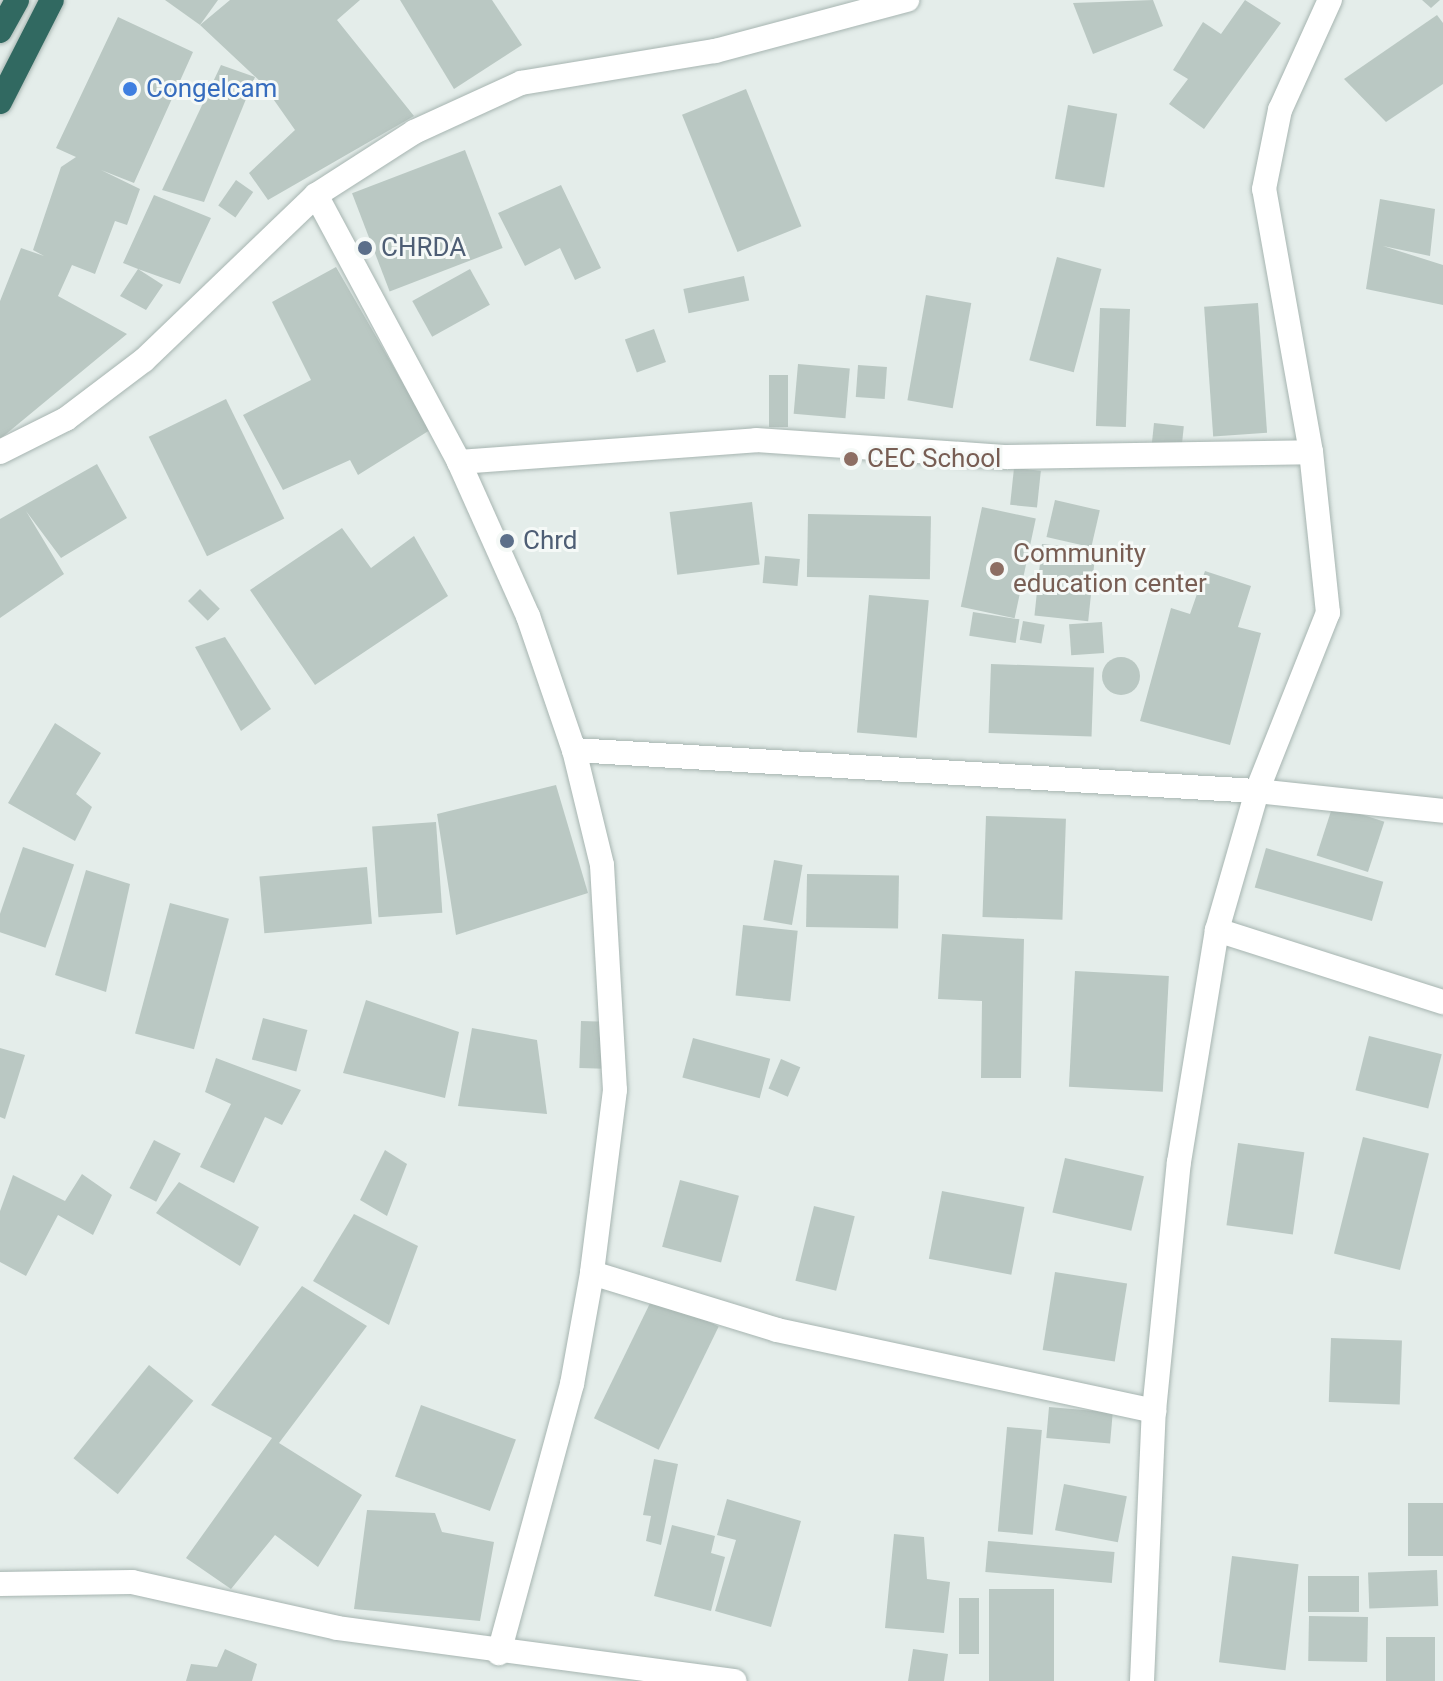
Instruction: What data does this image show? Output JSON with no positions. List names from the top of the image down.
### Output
{
  "places": [
    "Congelcam",
    "CHRDA",
    "CEC School",
    "Chrd",
    "Community education center"
  ]
}
